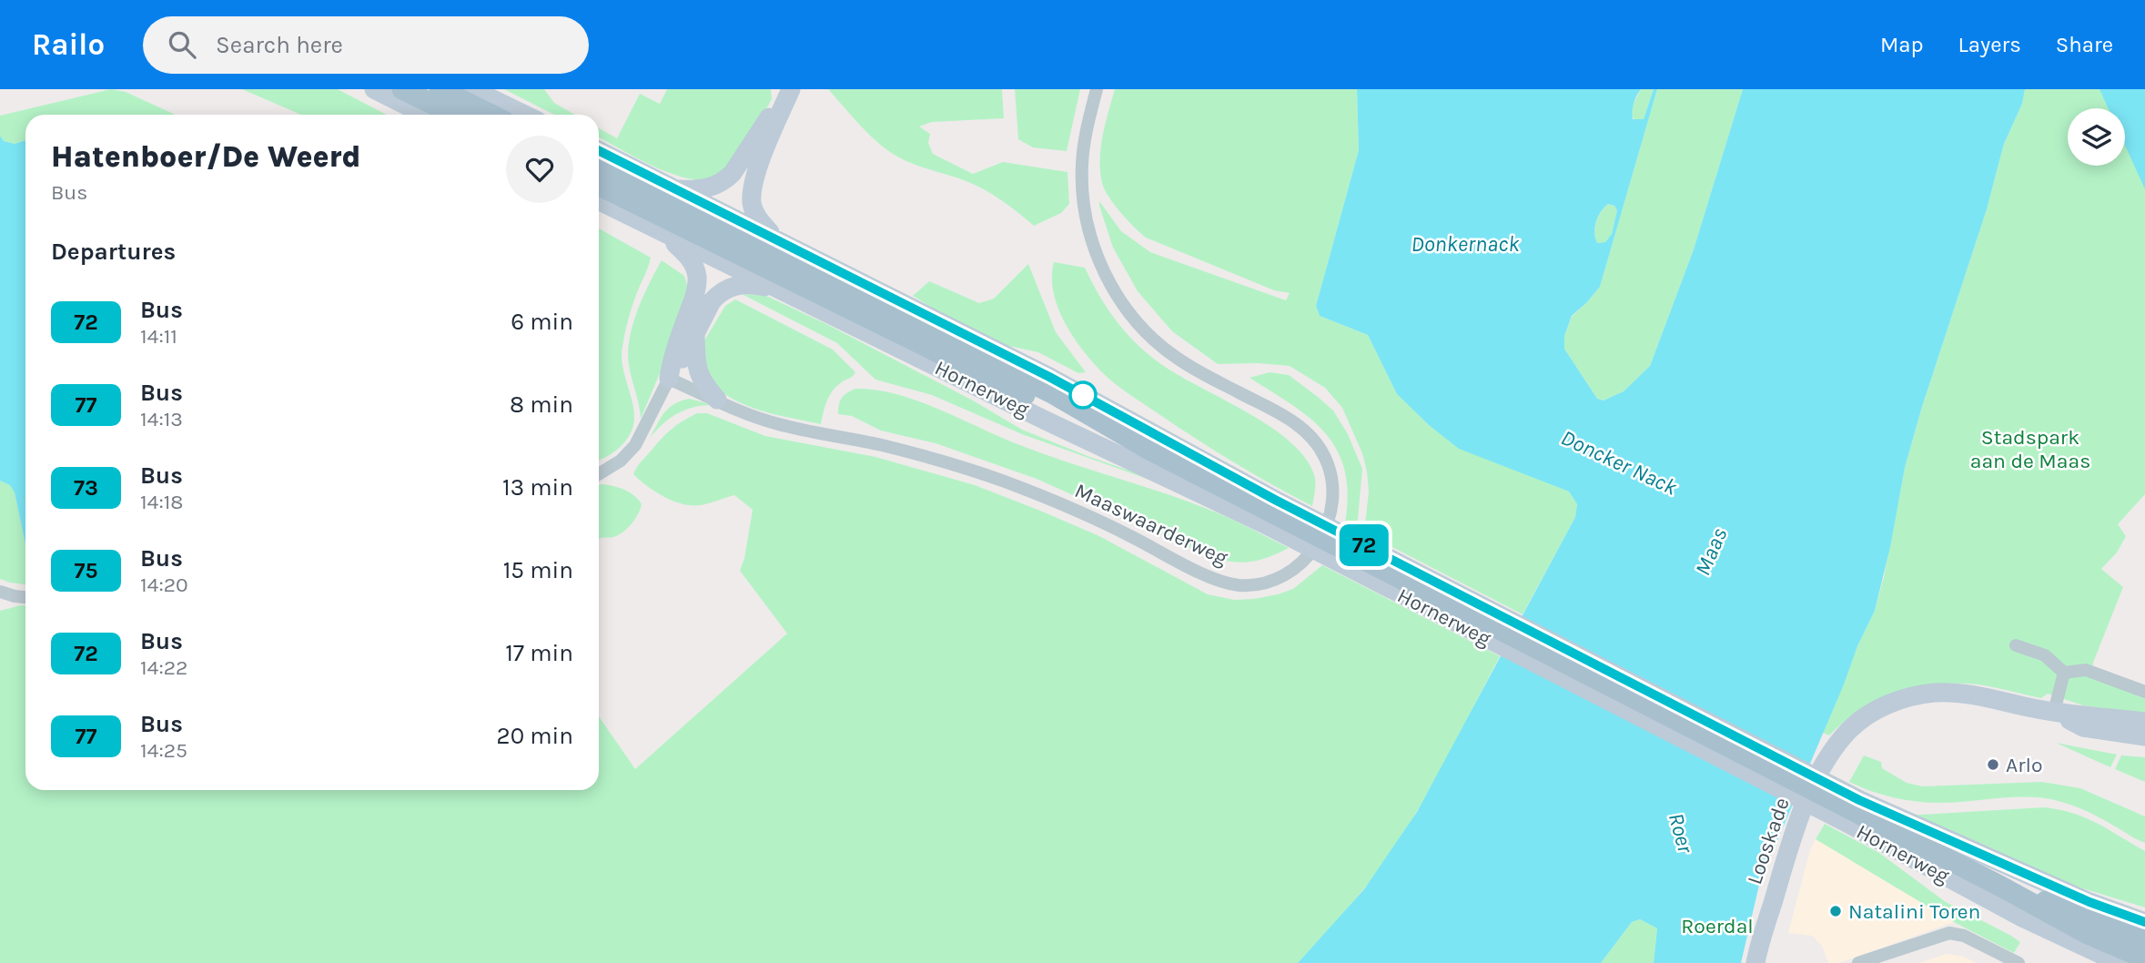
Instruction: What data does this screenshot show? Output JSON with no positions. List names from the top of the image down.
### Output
{
  "streets": {
    "main road": ["Hornerweg", "Looskade"],
    "street": ["Maaswaarderweg"]
  },
  "water": [
    "Donkernack",
    "Doncker Nack",
    "Maas",
    "Roer"
  ],
  "parks": ["Stadspark aan de Maas", "Roerdal"],
  "places": ["Arlo", "Natalini Toren"],
  "lines": ["bus line 72"],
  "page": {
    "header": "Railo",
    "search": "Search here",
    "nav": ["Map", "Layers", "Share"],
    "on_map": "72",
    "heading": [
      ["Hatenboer/De Weerd", "Bus"],
      "Departures"
    ],
    "list": [
      {
        "mark": "72",
        "name": "Bus",
        "note": "14:11",
        "value": "6 min"
      },
      {
        "mark": "77",
        "name": "Bus",
        "note": "14:13",
        "value": "8 min"
      },
      {
        "mark": "73",
        "name": "Bus",
        "note": "14:18",
        "value": "13 min"
      },
      {
        "mark": "75",
        "name": "Bus",
        "note": "14:20",
        "value": "15 min"
      },
      {
        "mark": "72",
        "name": "Bus",
        "note": "14:22",
        "value": "17 min"
      },
      {
        "mark": "77",
        "name": "Bus",
        "note": "14:25",
        "value": "20 min"
      }
    ]
  }
}
